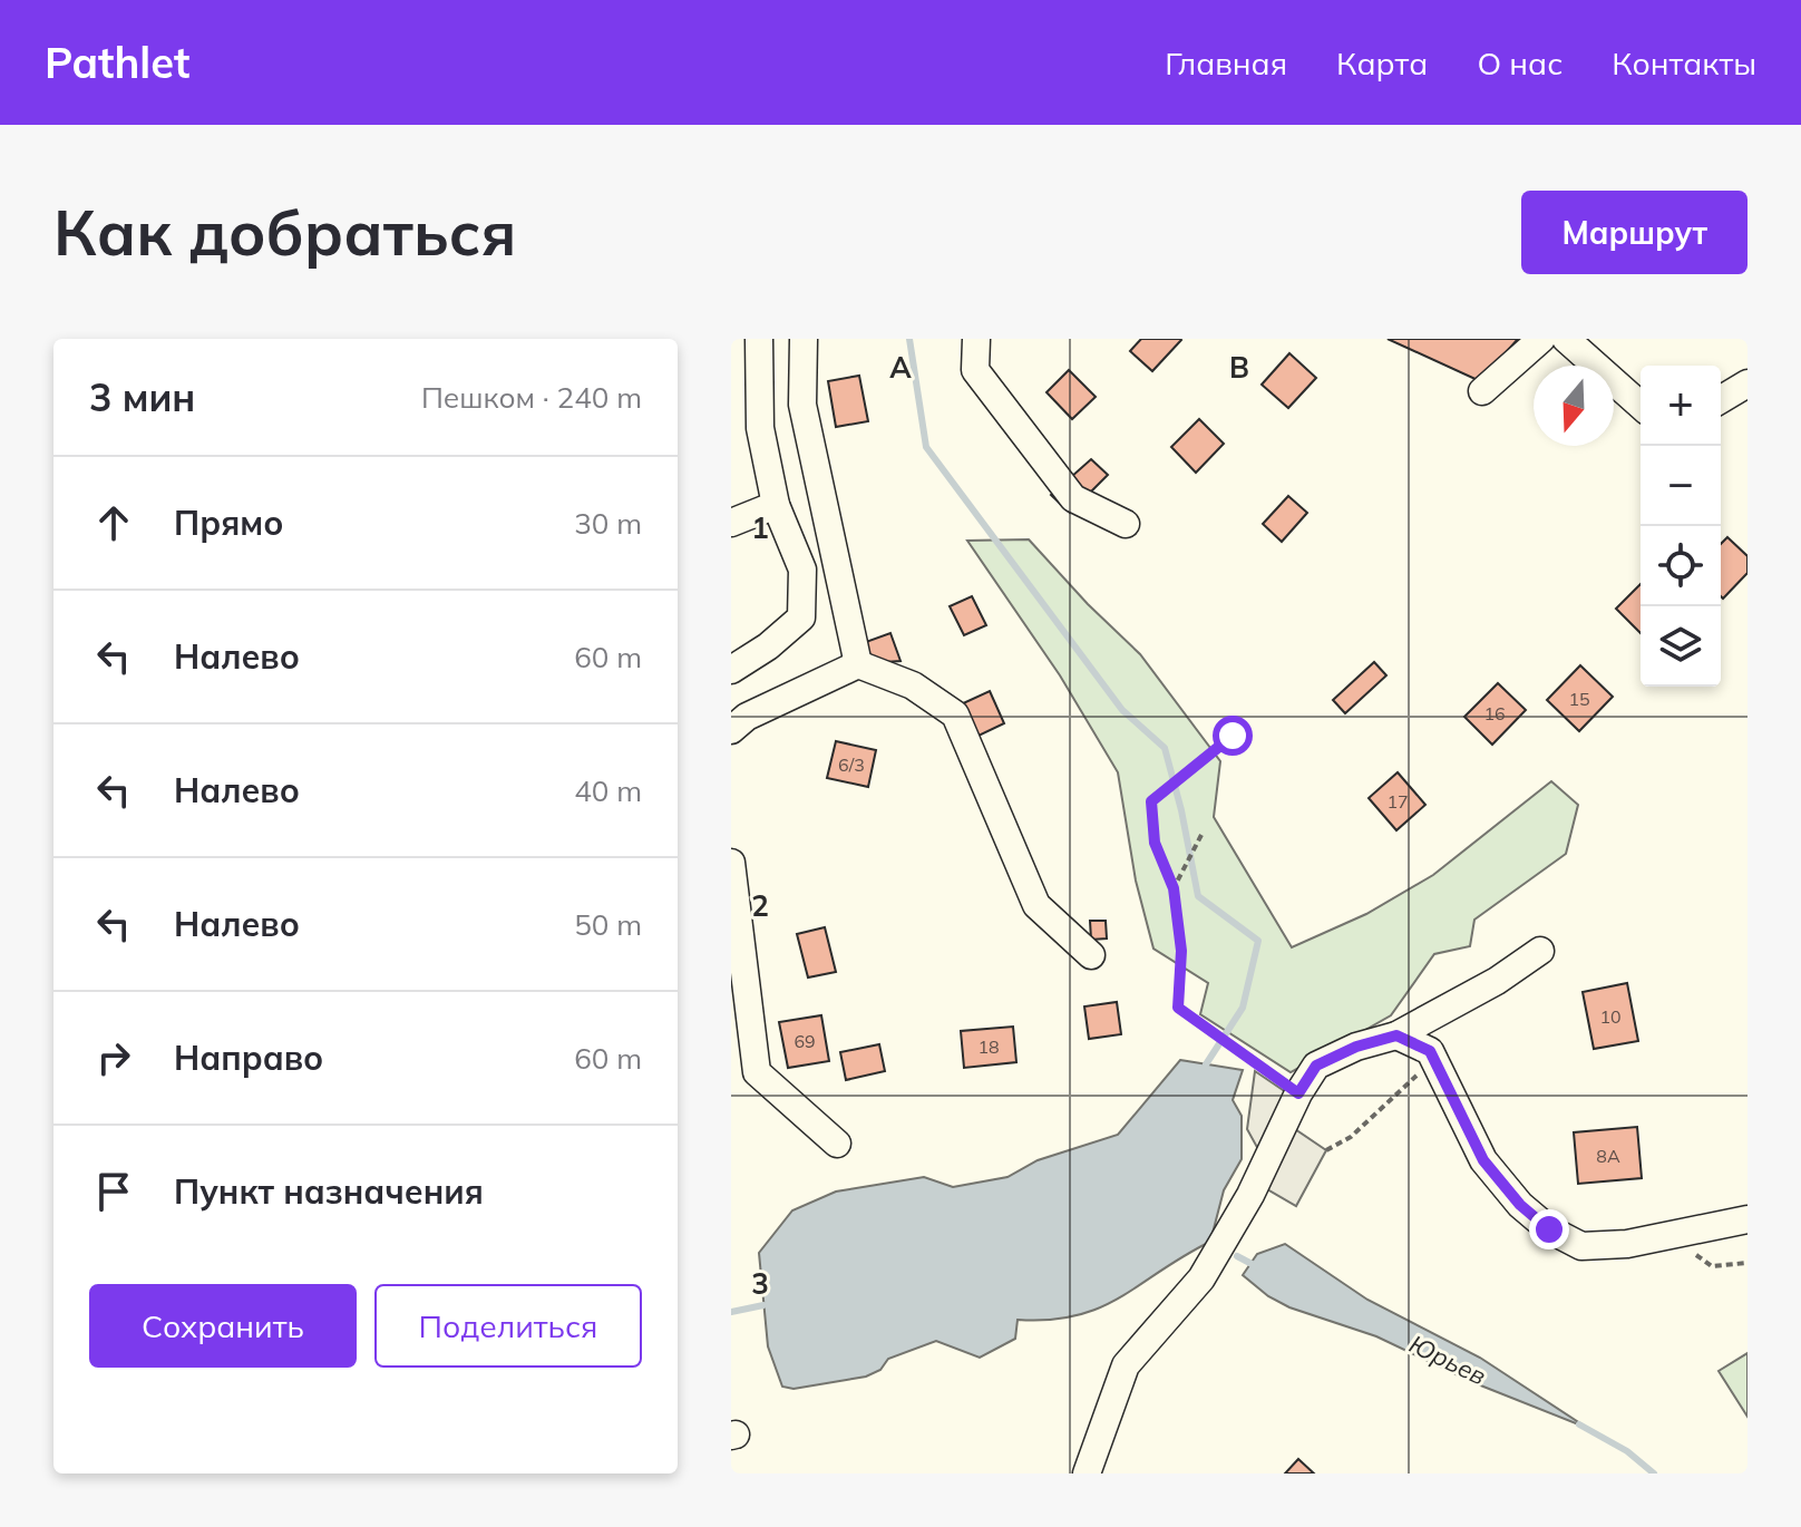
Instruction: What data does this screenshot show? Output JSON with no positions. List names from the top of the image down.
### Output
{
  "water": ["Юрьев"],
  "house_numbers": [
    "15",
    "16",
    "6/3",
    "17",
    "10",
    "69",
    "18",
    "8А"
  ],
  "north": "bottom",
  "page": {
    "header": "Pathlet",
    "nav": [
      "Главная",
      "Карта",
      "О нас",
      "Контакты"
    ],
    "buttons": [
      "Маршрут",
      ["Сохранить", "Поделиться"]
    ],
    "title": "Как добраться",
    "heading": ["3 мин", "Пешком · 240 m"],
    "map_buttons": ["+", "−"],
    "list": [
      ["Прямо", "30 m"],
      ["Налево", "60 m"],
      ["Налево", "40 m"],
      ["Налево", "50 m"],
      ["Направо", "60 m"],
      "Пункт назначения"
    ]
  },
  "grid": {
    "columns": ["A", "B"],
    "rows": ["1", "2", "3"]
  }
}
